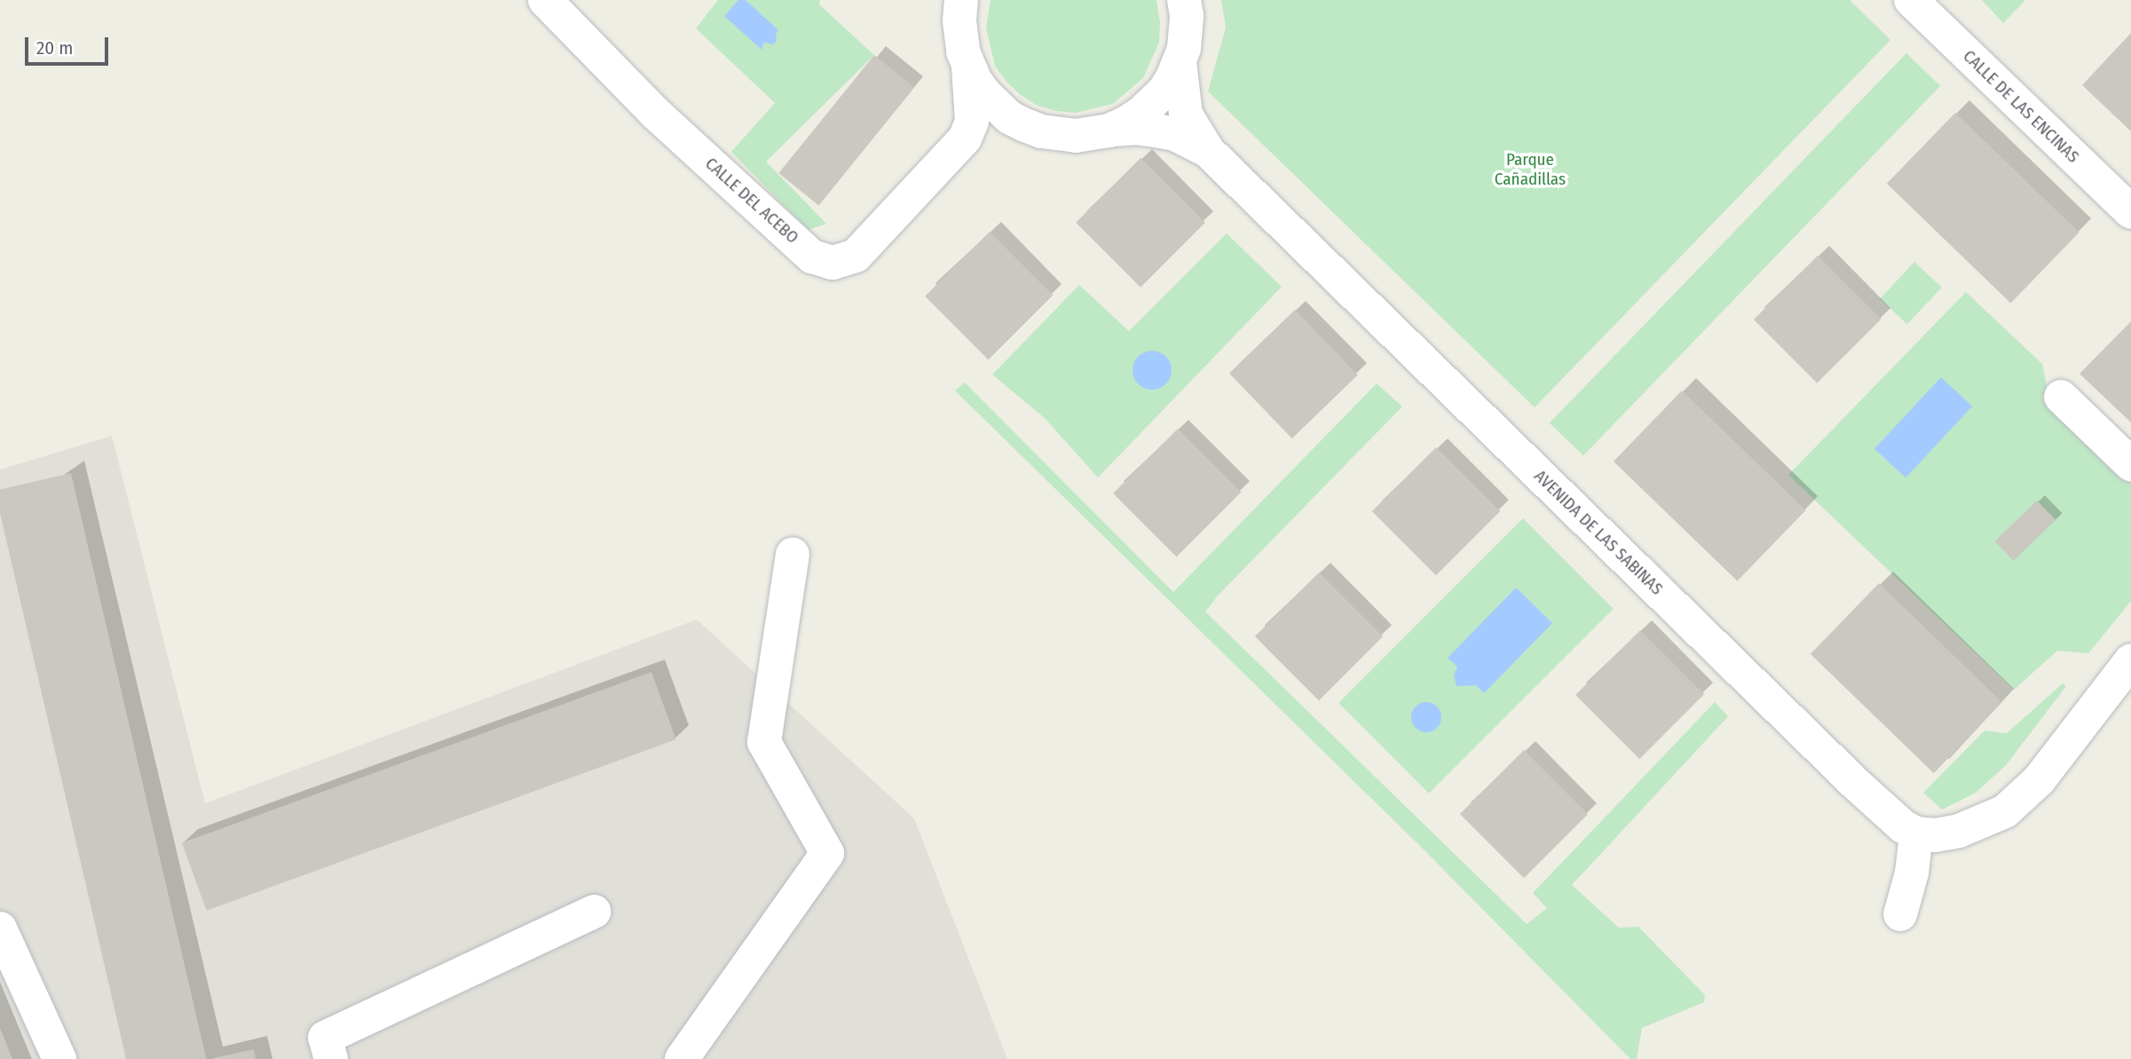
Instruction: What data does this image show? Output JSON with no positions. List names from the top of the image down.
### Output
{
  "streets": {
    "street": ["CALLE DE LAS ENCINAS", "CALLE DEL ACEBO", "AVENIDA DE LAS SABINAS"]
  },
  "crossings": [
    ["CALLE DEL ACEBO", "AVENIDA DE LAS SABINAS"]
  ],
  "parks": ["Parque Cañadillas"],
  "scale_bar": "20 m"
}
